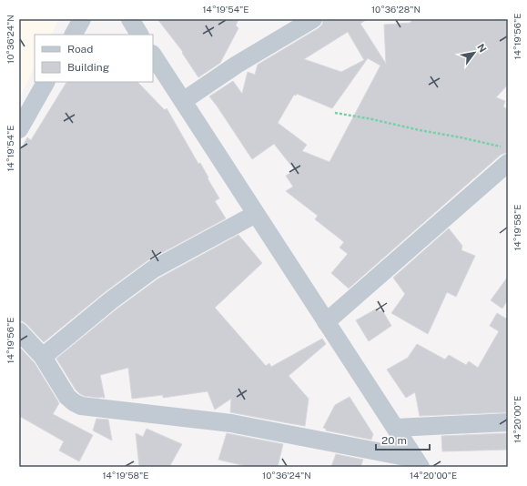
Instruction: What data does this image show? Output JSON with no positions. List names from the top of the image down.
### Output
{
  "legend": ["Road", "Building"],
  "scale_bar": "20 m",
  "north": "top right",
  "coordinates": [
    "14°19'54\"E",
    "10°36'28\"N",
    "14°19'56\"E",
    "10°36'24\"N",
    "14°19'58\"E",
    "14°20'00\"E"
  ]
}
